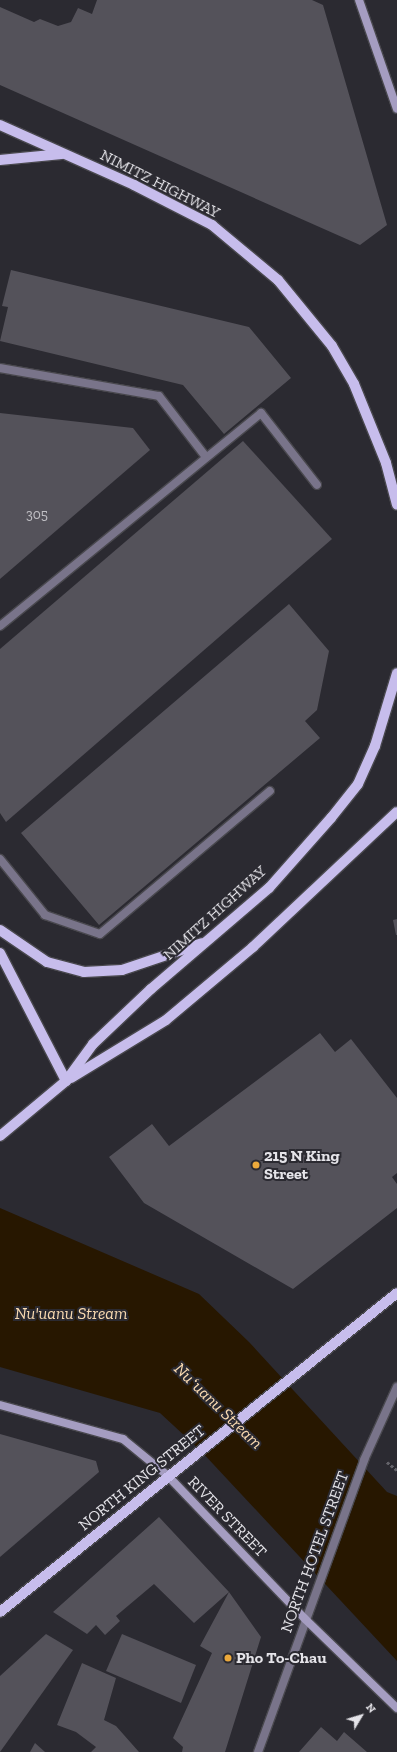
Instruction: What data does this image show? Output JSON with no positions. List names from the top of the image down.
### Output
{
  "streets": {
    "main road": ["NIMITZ HIGHWAY", "NORTH KING STREET"],
    "street": ["RIVER STREET", "NORTH HOTEL STREET"]
  },
  "crossings": [
    ["NORTH KING STREET", "RIVER STREET"],
    ["RIVER STREET", "NORTH HOTEL STREET"]
  ],
  "water": ["Nu'uanu Stream", "Nuʻuanu Stream"],
  "places": ["215 N King Street", "Pho To-Chau"],
  "house_numbers": ["305"],
  "north": "top right"
}
